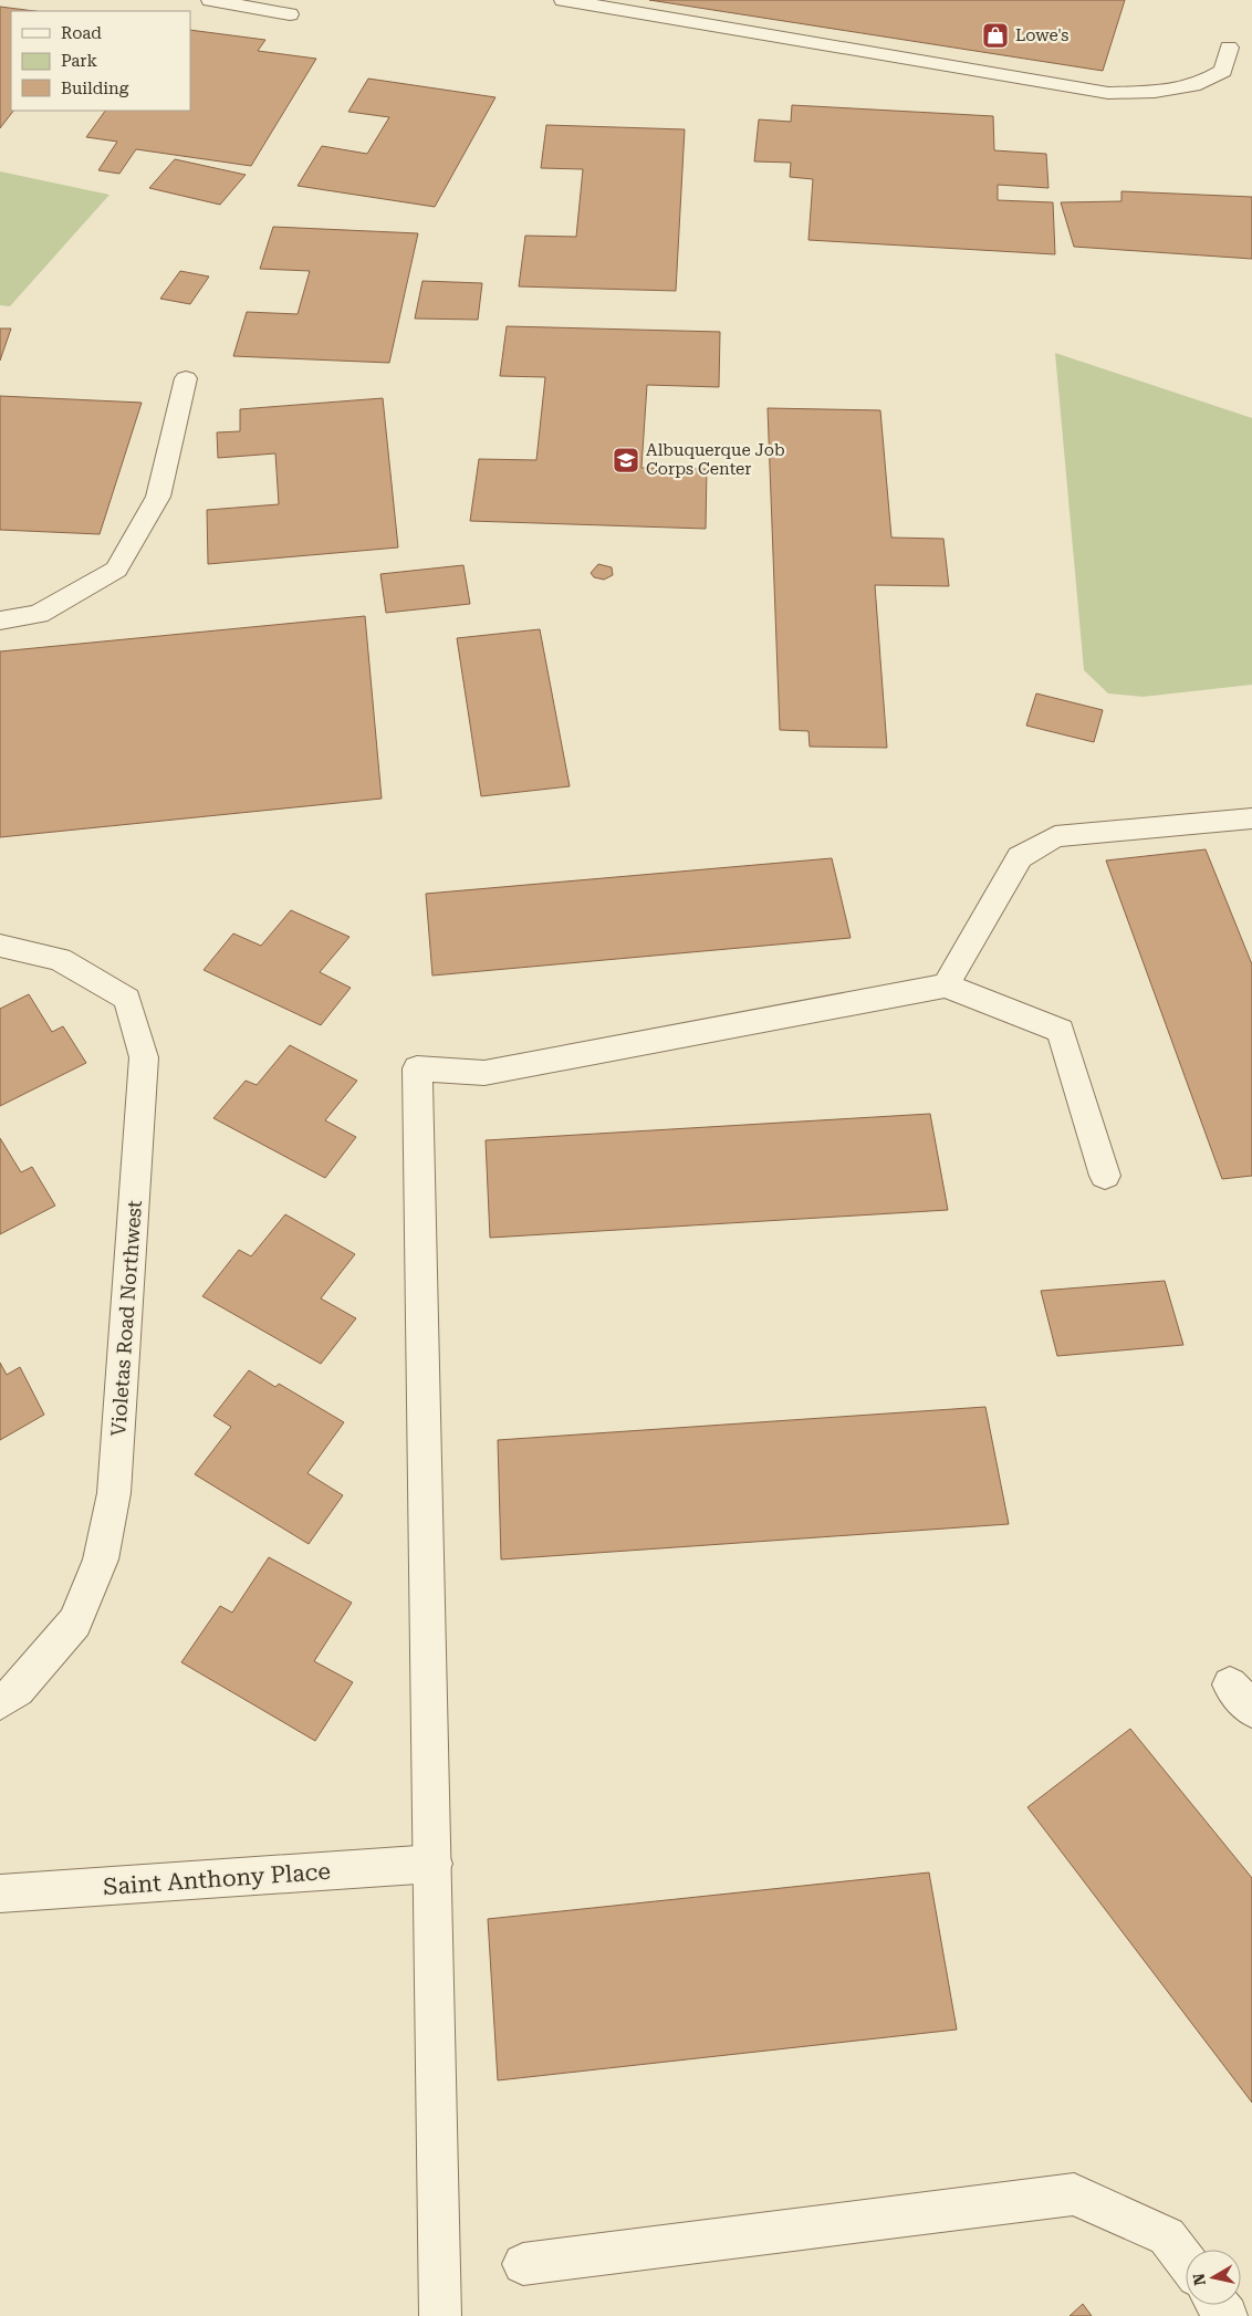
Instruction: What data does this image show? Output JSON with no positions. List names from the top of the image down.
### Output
{
  "streets": {
    "street": ["Violetas Road Northwest", "Saint Anthony Place"]
  },
  "places": {
    "shop": ["Lowe's"],
    "school or university": ["Albuquerque Job Corps Center"]
  },
  "legend": ["Road", "Park", "Building"],
  "north": "left"
}
